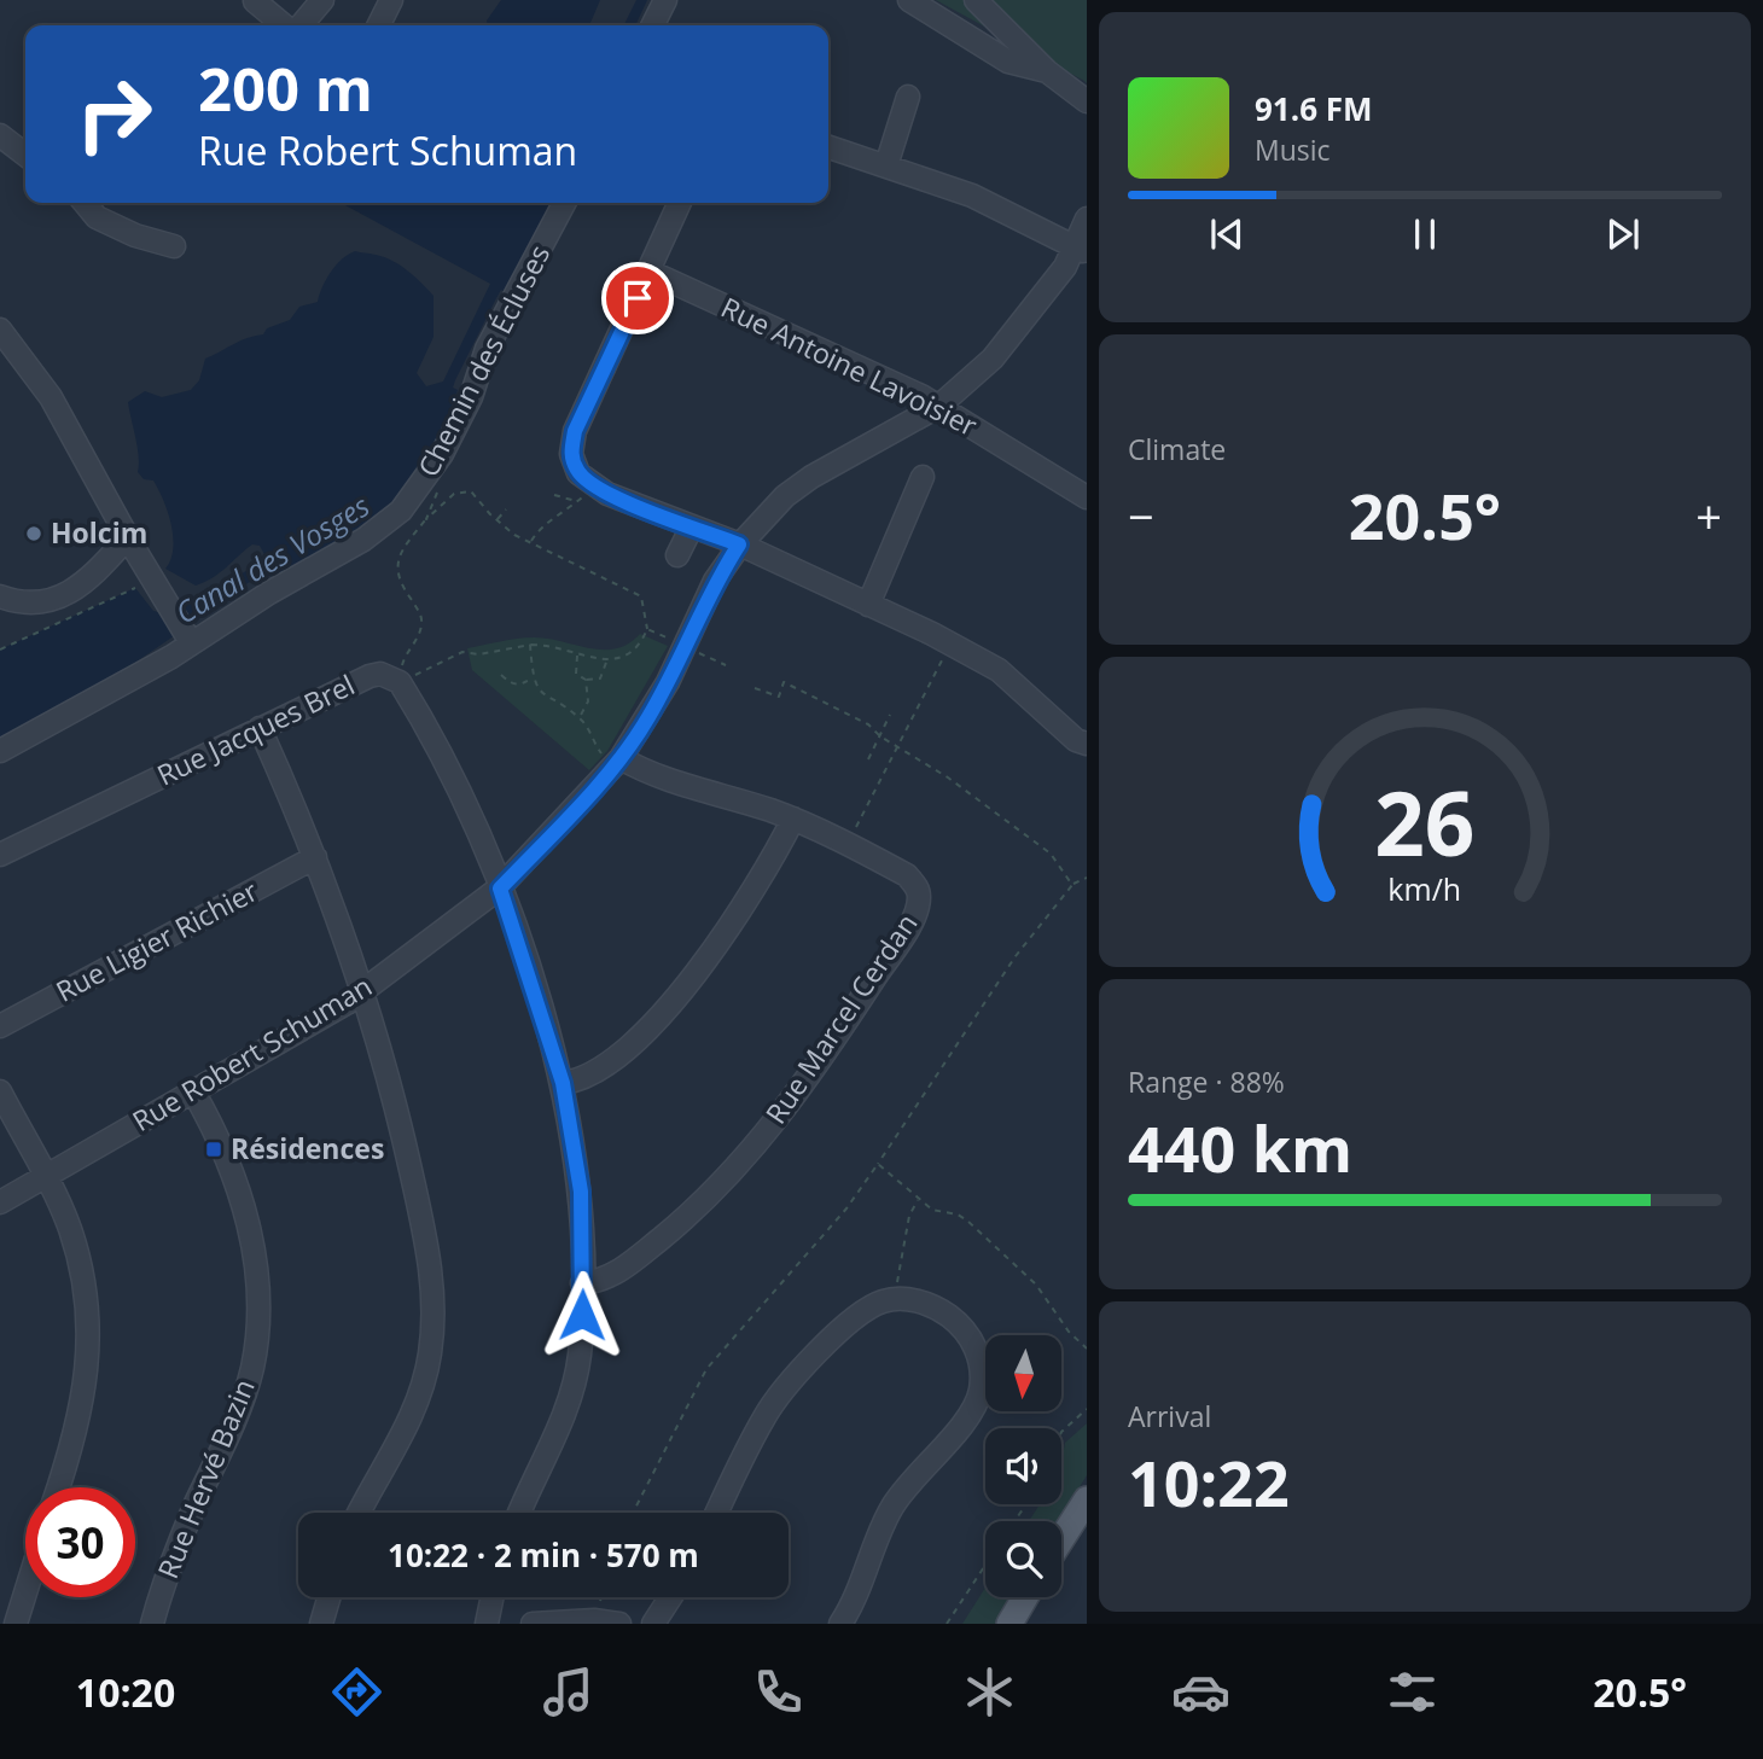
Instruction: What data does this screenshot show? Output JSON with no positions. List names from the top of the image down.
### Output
{
  "streets": {
    "street": [
      "Chemin des Écluses",
      "Rue Antoine Lavoisier",
      "Rue Jacques Brel",
      "Rue Ligier Richier",
      "Rue Marcel Cerdan",
      "Rue Robert Schuman",
      "Rue Hervé Bazin"
    ]
  },
  "crossings": [
    ["Rue Antoine Lavoisier", "Rue Robert Schuman"],
    ["Rue Marcel Cerdan", "Rue Robert Schuman"],
    ["Rue Robert Schuman", "Rue Hervé Bazin"]
  ],
  "water": ["Canal des Vosges"],
  "places": {
    "other": ["Holcim"],
    "transit": ["Résidences"]
  },
  "north": "bottom",
  "page": {
    "turn": ["200 m", "Rue Robert Schuman"],
    "song": ["91.6 FM", "Music"],
    "tile": [
      "Climate",
      ["Range · 88%", "440 km"],
      ["Arrival", "10:22"]
    ],
    "heat": ["−", "20.5°", "+"],
    "limit": "30",
    "trip": "10:22 · 2 min · 570 m",
    "tabs": ["10:20", "20.5°"],
    "gauge": ["26", "km/h"]
  }
}
